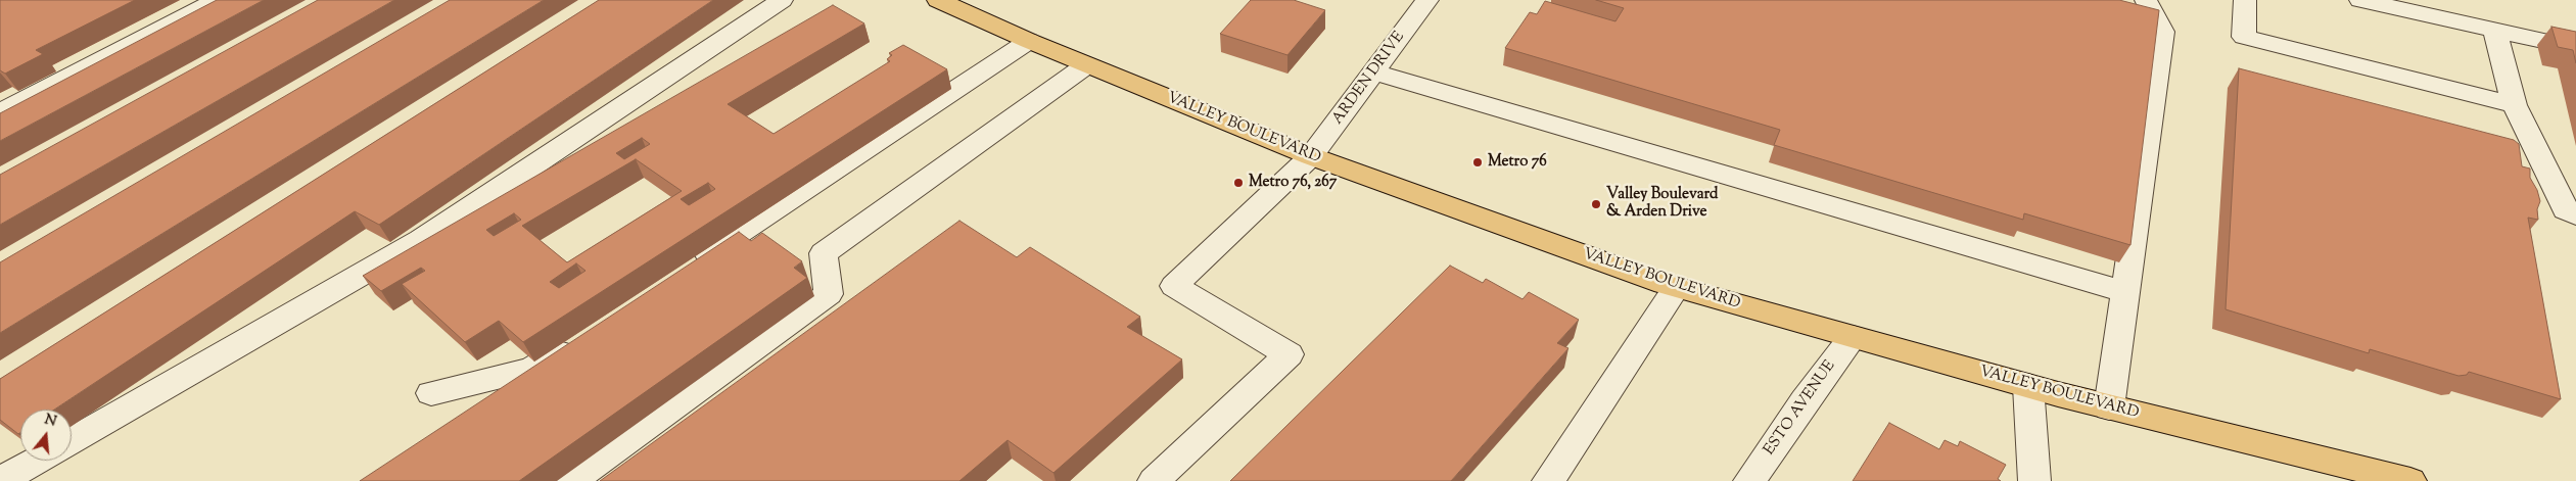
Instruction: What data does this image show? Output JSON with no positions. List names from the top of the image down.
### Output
{
  "streets": {
    "main road": ["VALLEY BOULEVARD"],
    "street": ["ARDEN DRIVE", "ESTO AVENUE"]
  },
  "crossings": [
    ["ARDEN DRIVE", "VALLEY BOULEVARD"],
    ["VALLEY BOULEVARD", "ESTO AVENUE"]
  ],
  "places": ["Metro 76", "Metro 76, 267", "Valley Boulevard & Arden Drive"],
  "north": "top"
}
